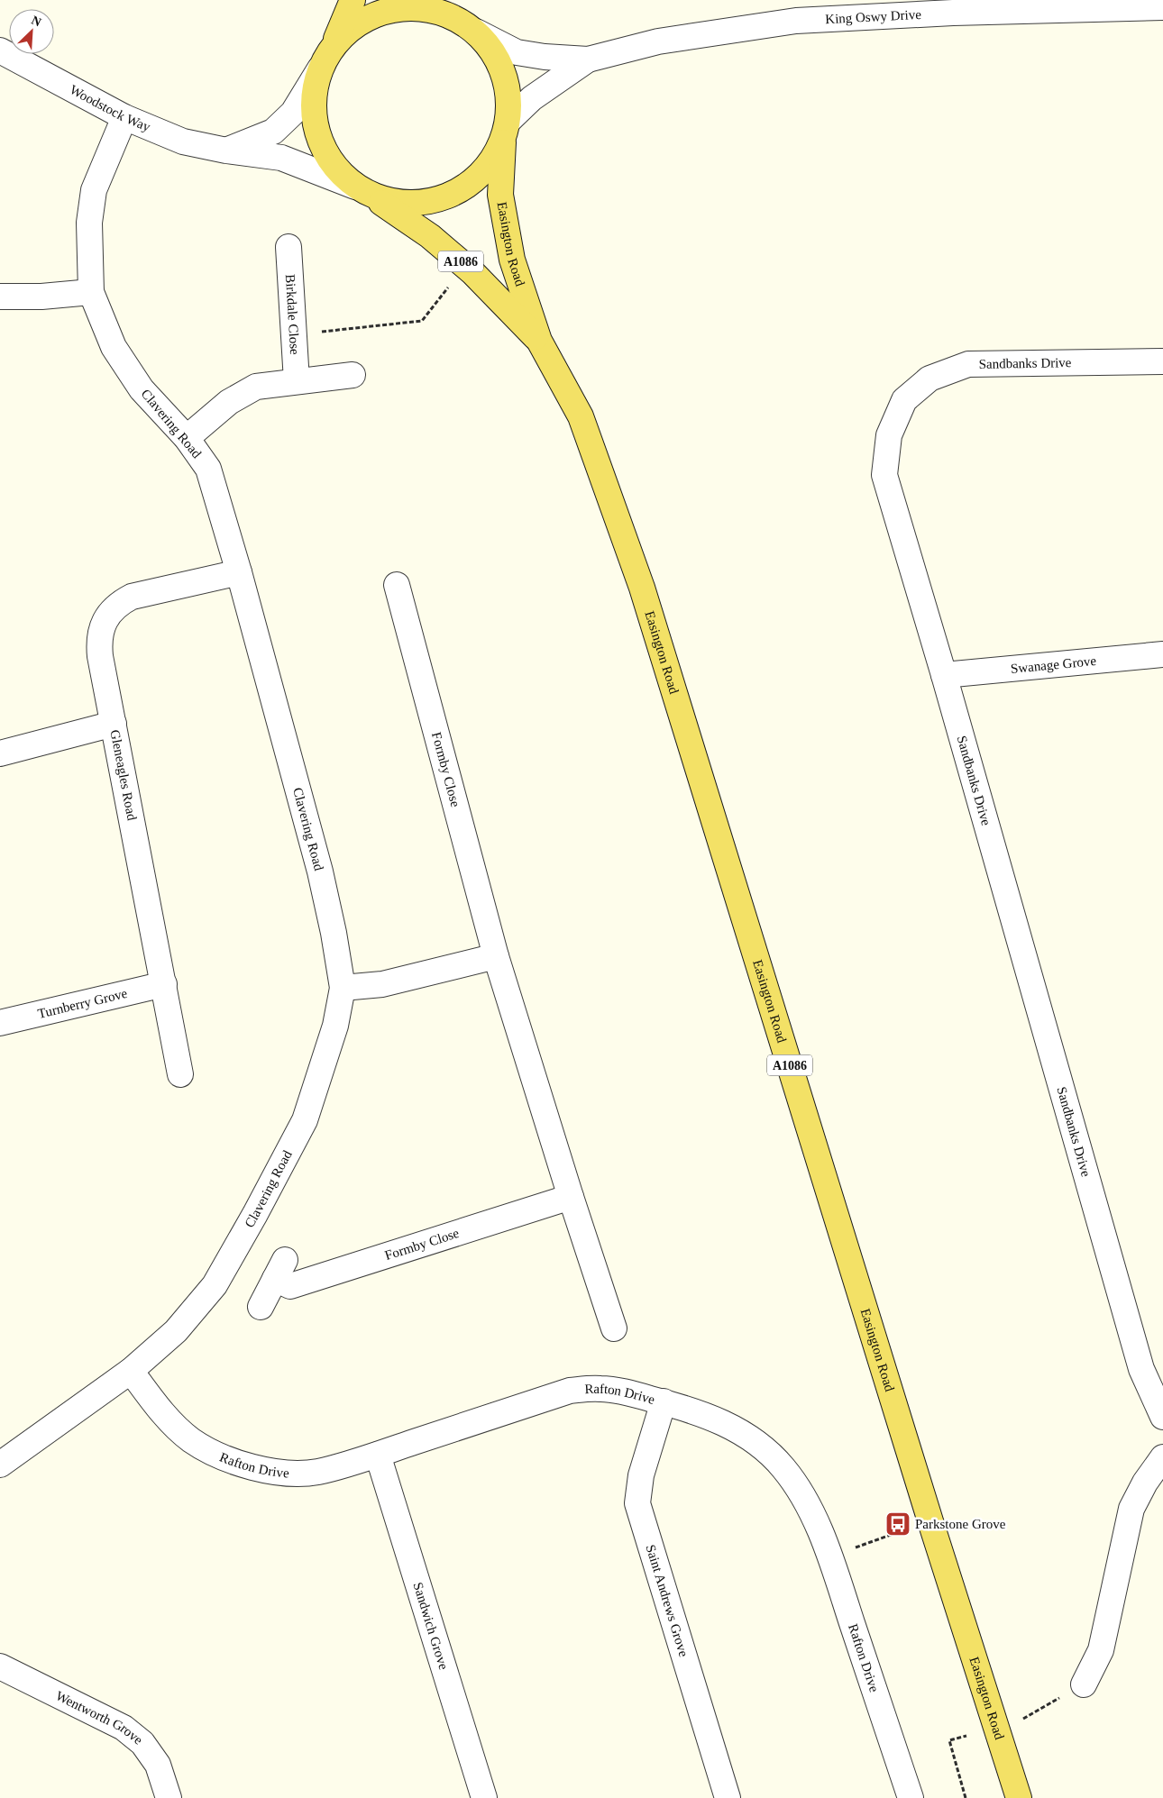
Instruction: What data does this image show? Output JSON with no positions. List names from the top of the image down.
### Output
{
  "streets": {
    "main road": ["Easington Road", "A1086"],
    "street": [
      "King Oswy Drive",
      "Woodstock Way",
      "Birkdale Close",
      "Sandbanks Drive",
      "Clavering Road",
      "Swanage Grove",
      "Formby Close",
      "Gleneagles Road",
      "Turnberry Grove",
      "Rafton Drive",
      "Saint Andrews Grove",
      "Sandwich Grove",
      "Wentworth Grove"
    ]
  },
  "crossings": [
    ["King Oswy Drive", "Easington Road"],
    ["Woodstock Way", "Easington Road"],
    ["Woodstock Way", "Clavering Road"],
    ["Sandbanks Drive", "Swanage Grove"],
    ["Clavering Road", "Gleneagles Road"],
    ["Clavering Road", "Rafton Drive"],
    ["Gleneagles Road", "Turnberry Grove"],
    ["Rafton Drive", "Saint Andrews Grove"],
    ["Rafton Drive", "Sandwich Grove"]
  ],
  "places": {
    "bus stop": ["Parkstone Grove"]
  },
  "north": "top right"
}
